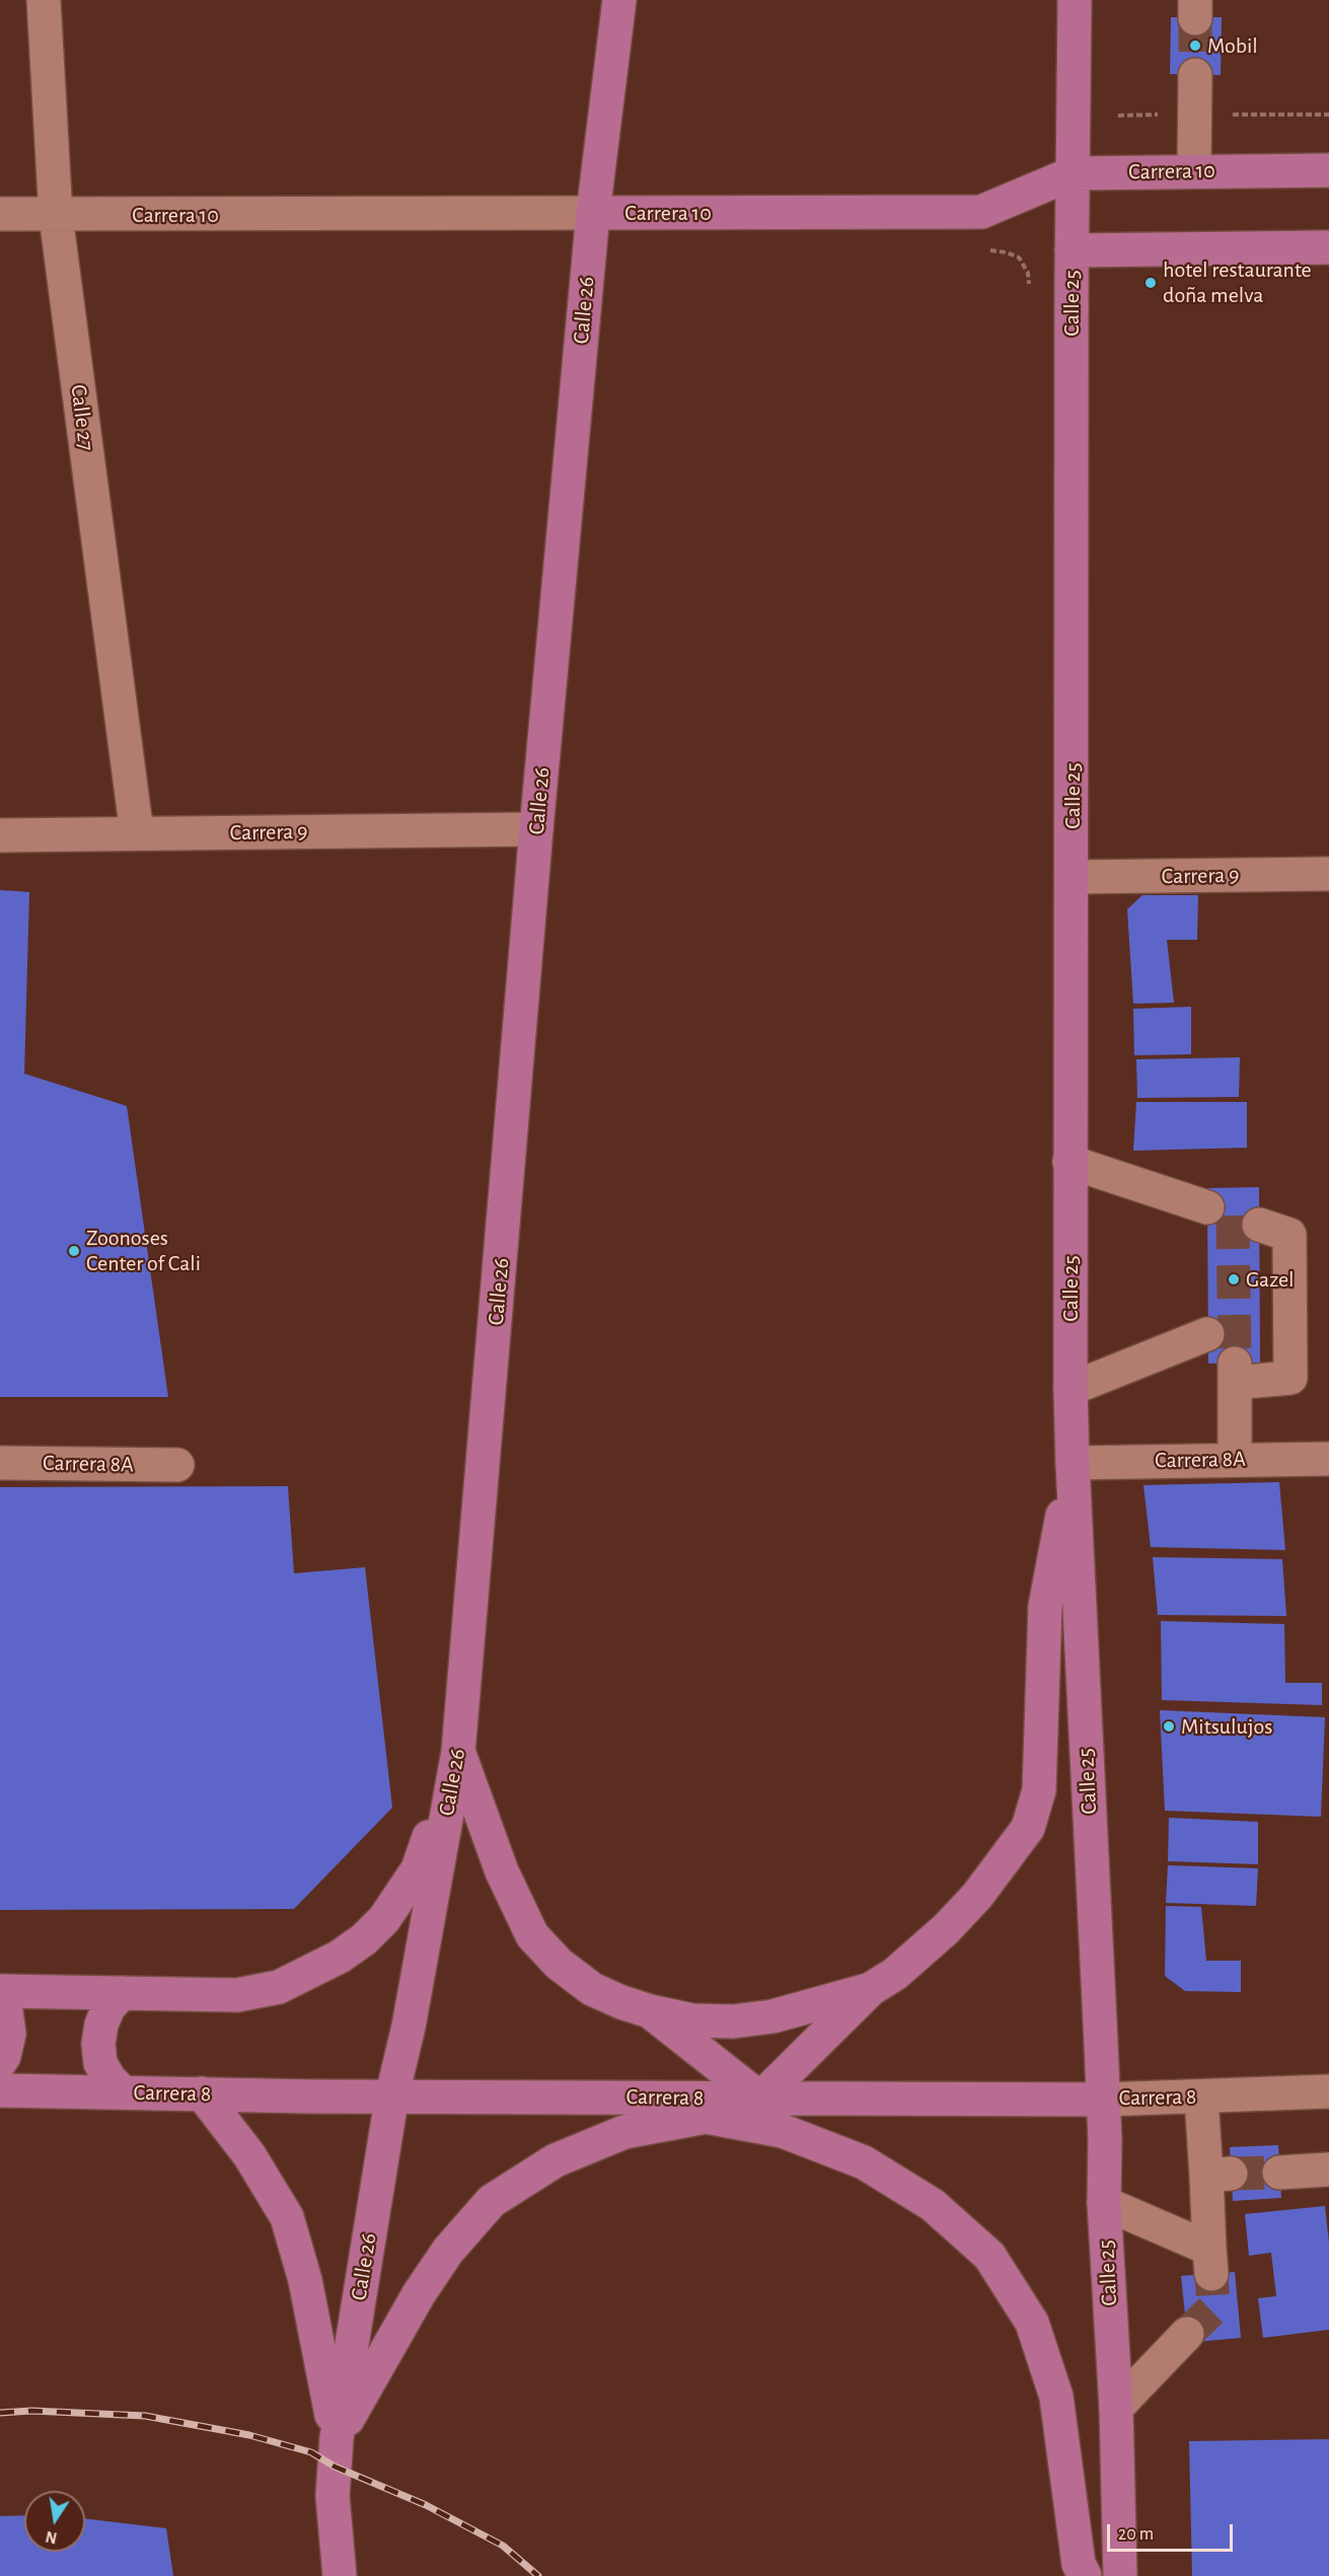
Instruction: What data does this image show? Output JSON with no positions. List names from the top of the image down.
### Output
{
  "streets": {
    "main road": [
      "Carrera 10",
      "Calle 25",
      "Calle 26",
      "Carrera 8"
    ],
    "street": ["Calle 27", "Carrera 9", "Carrera 8A"]
  },
  "crossings": [
    ["Carrera 10", "Calle 25"],
    ["Carrera 10", "Calle 26"],
    ["Carrera 10", "Calle 27"],
    ["Calle 25", "Carrera 9"],
    ["Calle 25", "Carrera 8A"],
    ["Calle 25", "Carrera 8"],
    ["Calle 26", "Carrera 9"],
    ["Calle 26", "Carrera 8"],
    ["Calle 27", "Carrera 9"]
  ],
  "places": [
    "Mobil",
    "hotel restaurante doña melva",
    "Zoonoses Center of Cali",
    "Gazel",
    "Mitsulujos"
  ],
  "scale_bar": "20 m",
  "north": "bottom"
}
